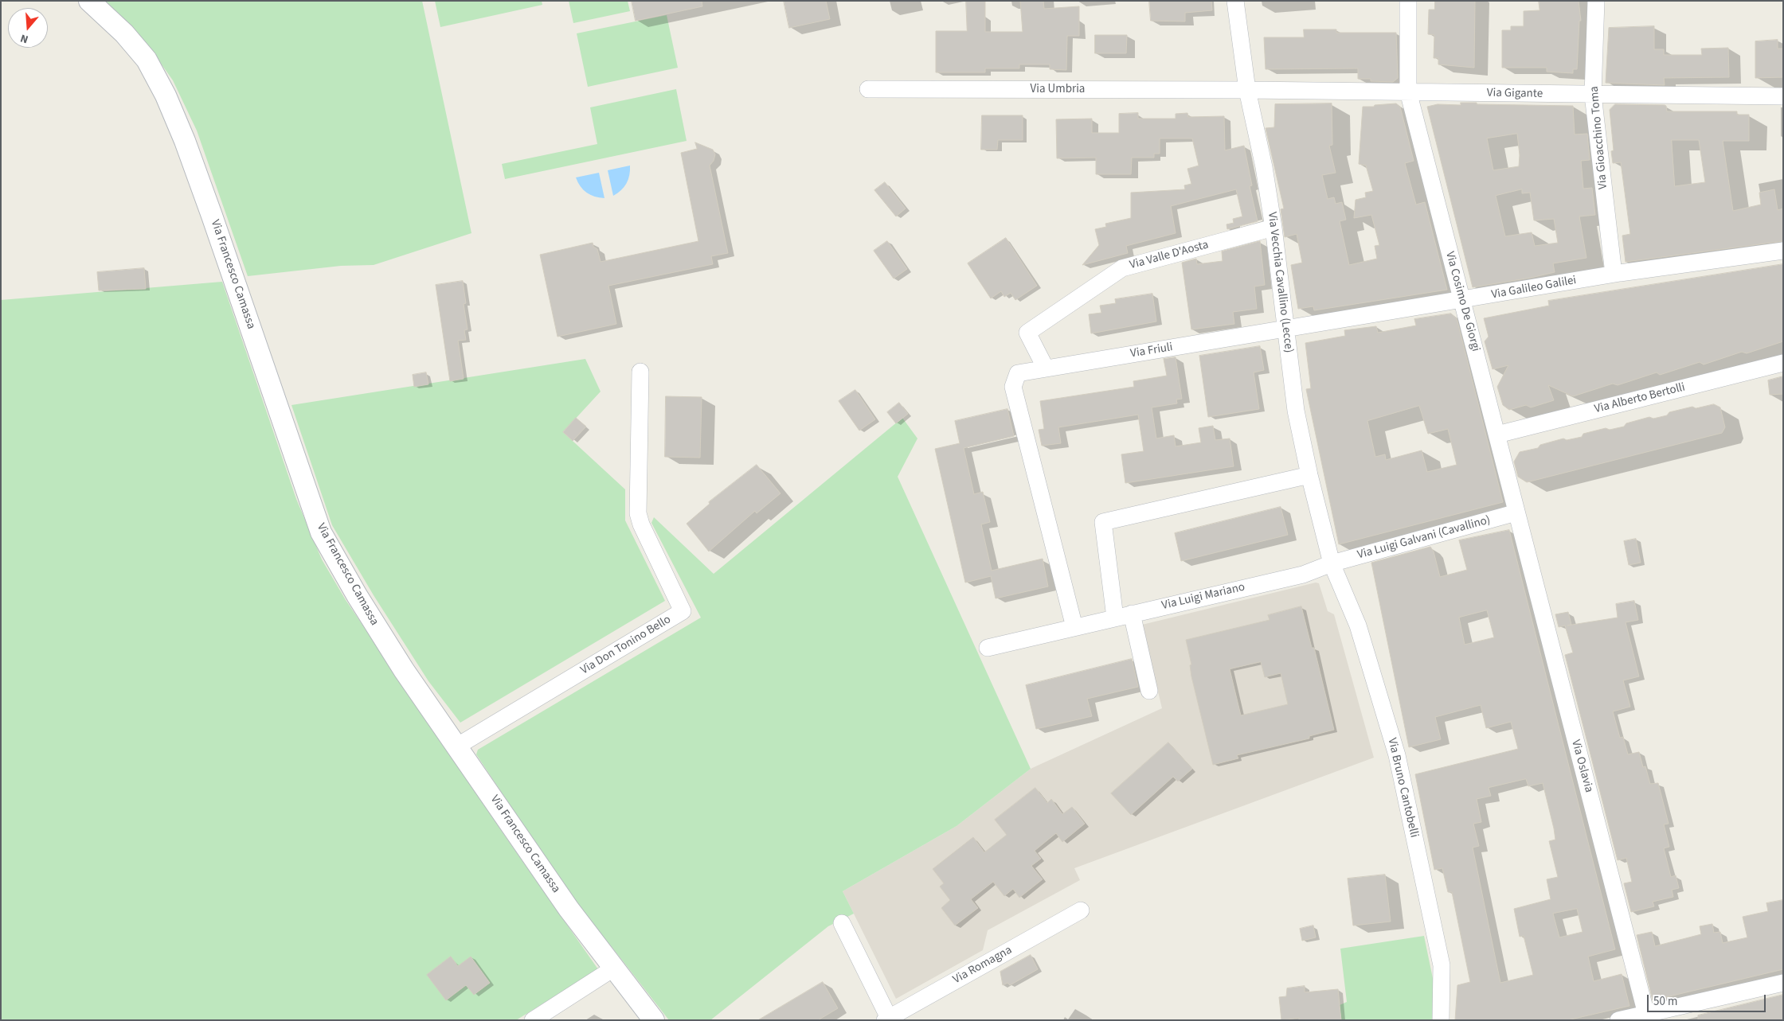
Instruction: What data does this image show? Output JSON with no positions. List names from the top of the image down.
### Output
{
  "streets": {
    "street": [
      "Via Umbria",
      "Via Gigante",
      "Via Gioacchino Toma",
      "Via Valle D'Aosta",
      "Via Francesco Camassa",
      "Via Vecchia Cavallino (Lecce)",
      "Via Galileo Galilei",
      "Via Cosimo De Giorgi",
      "Via Friuli",
      "Via Alberto Bertolli",
      "Via Luigi Galvani (Cavallino)",
      "Via Luigi Mariano",
      "Via Don Tonino Bello",
      "Via Oslavia",
      "Via Bruno Cantobelli",
      "Via Romagna"
    ]
  },
  "crossings": [
    ["Via Umbria", "Via Gigante"],
    ["Via Umbria", "Via Vecchia Cavallino (Lecce)"],
    ["Via Gigante", "Via Gioacchino Toma"],
    ["Via Gigante", "Via Vecchia Cavallino (Lecce)"],
    ["Via Gigante", "Via Cosimo De Giorgi"],
    ["Via Gioacchino Toma", "Via Galileo Galilei"],
    ["Via Valle D'Aosta", "Via Vecchia Cavallino (Lecce)"],
    ["Via Valle D'Aosta", "Via Friuli"],
    ["Via Francesco Camassa", "Via Don Tonino Bello"],
    ["Via Vecchia Cavallino (Lecce)", "Via Galileo Galilei"],
    ["Via Vecchia Cavallino (Lecce)", "Via Friuli"],
    ["Via Vecchia Cavallino (Lecce)", "Via Luigi Galvani (Cavallino)"],
    ["Via Vecchia Cavallino (Lecce)", "Via Luigi Mariano"],
    ["Via Vecchia Cavallino (Lecce)", "Via Bruno Cantobelli"],
    ["Via Galileo Galilei", "Via Cosimo De Giorgi"],
    ["Via Galileo Galilei", "Via Friuli"],
    ["Via Cosimo De Giorgi", "Via Alberto Bertolli"],
    ["Via Cosimo De Giorgi", "Via Luigi Galvani (Cavallino)"],
    ["Via Cosimo De Giorgi", "Via Oslavia"],
    ["Via Friuli", "Via Luigi Mariano"],
    ["Via Luigi Galvani (Cavallino)", "Via Luigi Mariano"],
    ["Via Luigi Galvani (Cavallino)", "Via Oslavia"],
    ["Via Luigi Galvani (Cavallino)", "Via Bruno Cantobelli"],
    ["Via Luigi Mariano", "Via Bruno Cantobelli"]
  ],
  "scale_bar": "50 m",
  "north": "bottom"
}
